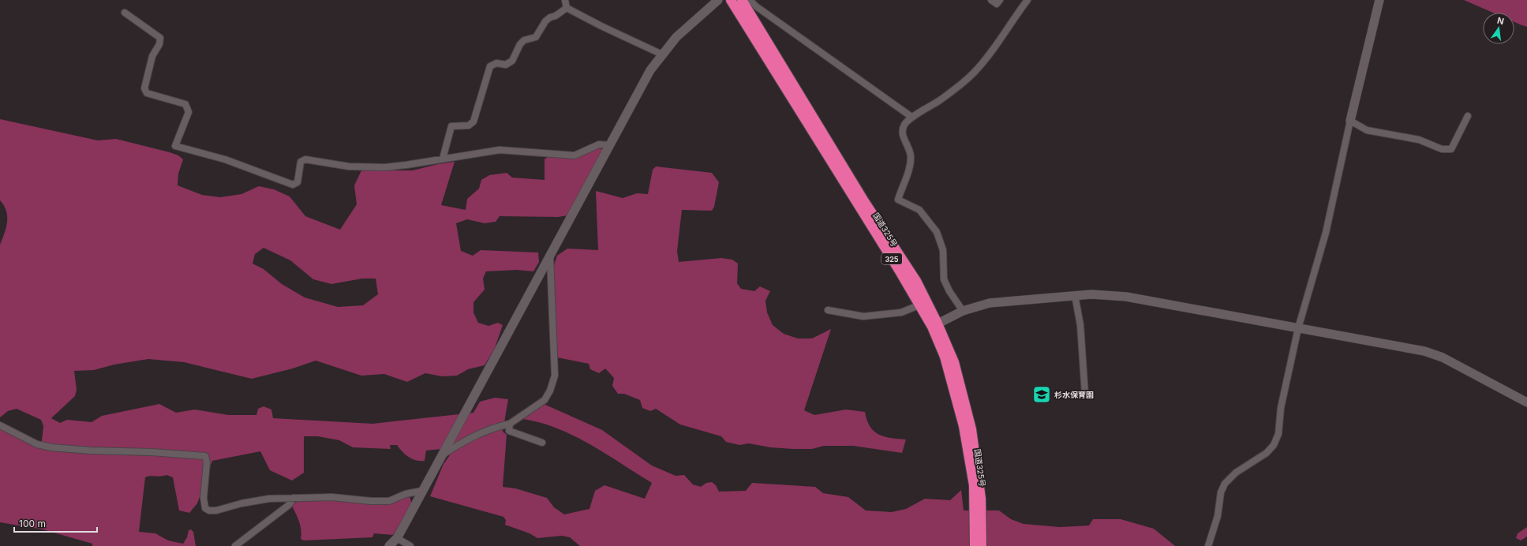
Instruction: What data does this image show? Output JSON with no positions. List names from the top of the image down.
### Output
{
  "streets": {
    "highway": ["国道325号", "325"]
  },
  "places": {
    "school or university": ["杉水保育園"]
  },
  "scale_bar": "100 m",
  "north": "top"
}
